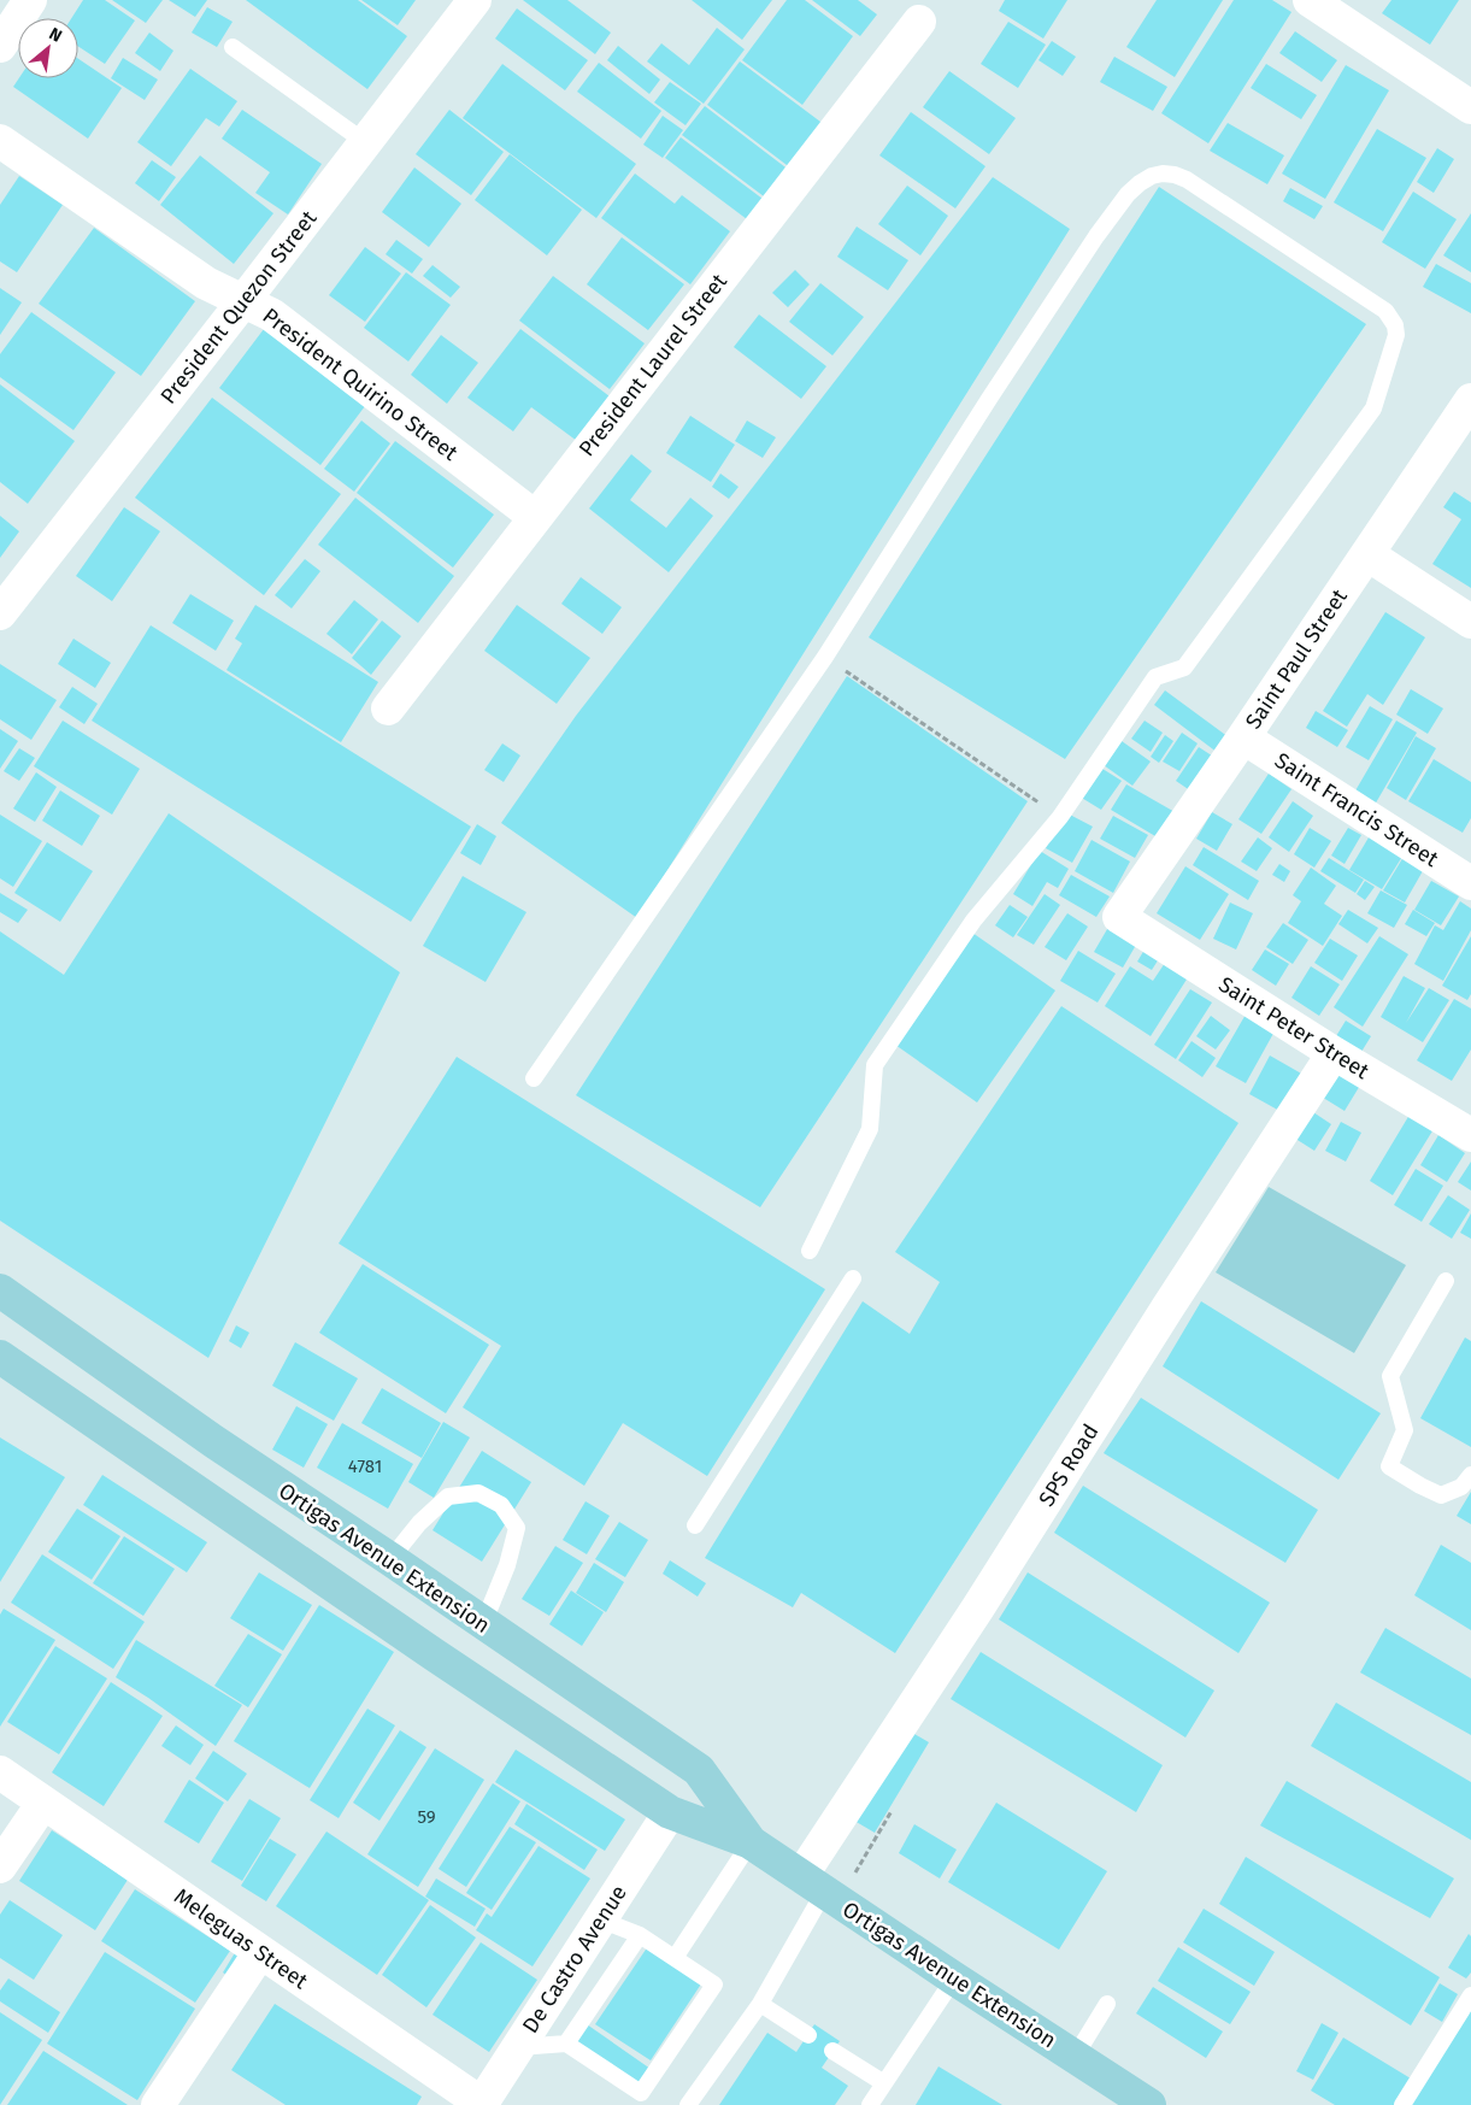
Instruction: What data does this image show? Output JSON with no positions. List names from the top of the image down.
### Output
{
  "streets": {
    "main road": ["Ortigas Avenue Extension"],
    "street": [
      "President Quezon Street",
      "President Laurel Street",
      "President Quirino Street",
      "Saint Paul Street",
      "Saint Francis Street",
      "Saint Peter Street",
      "SPS Road",
      "Meleguas Street",
      "De Castro Avenue"
    ]
  },
  "crossings": [
    ["President Quezon Street", "President Quirino Street"],
    ["President Laurel Street", "President Quirino Street"],
    ["Saint Paul Street", "Saint Francis Street"],
    ["Saint Paul Street", "Saint Peter Street"],
    ["Saint Peter Street", "SPS Road"],
    ["SPS Road", "Ortigas Avenue Extension"],
    ["Ortigas Avenue Extension", "De Castro Avenue"],
    ["Meleguas Street", "De Castro Avenue"]
  ],
  "house_numbers": ["4781", "59"],
  "north": "top right"
}
